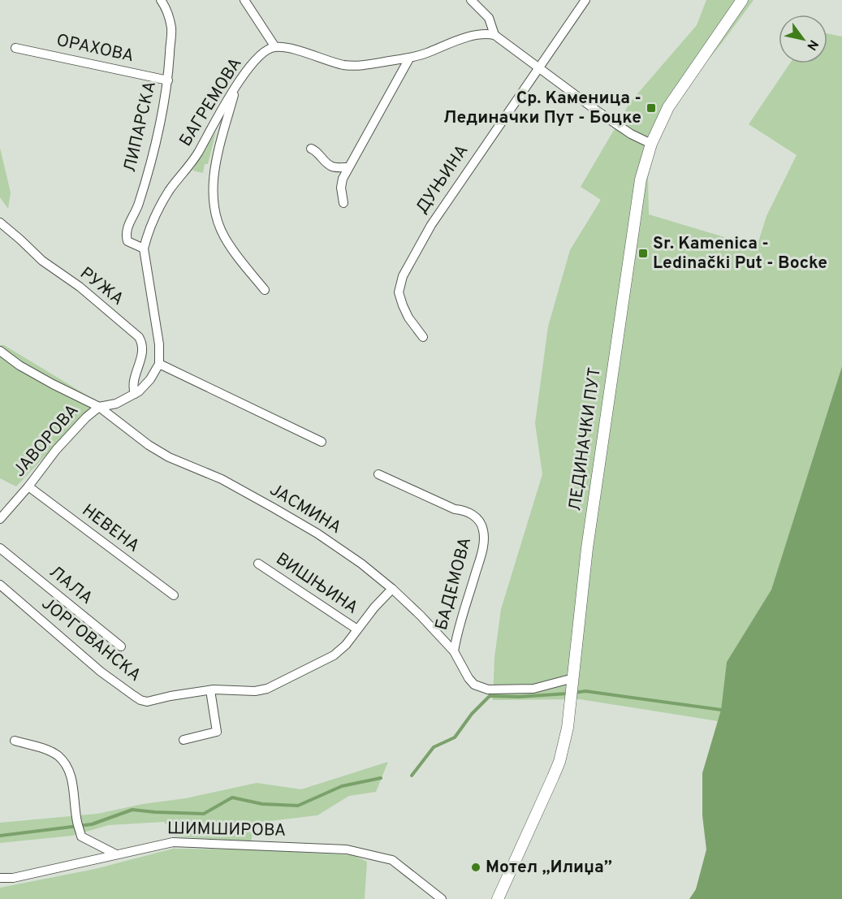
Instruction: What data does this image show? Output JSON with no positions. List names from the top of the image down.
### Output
{
  "streets": {
    "main road": ["ЛЕДИНАЧКИ ПУТ"],
    "street": [
      "ОРАХОВА",
      "БАГРЕМОВА",
      "ЛИПАРСКА",
      "ДУЊИНА",
      "РУЖА",
      "ЈАВОРОВА",
      "ЈАСМИНА",
      "НЕВЕНА",
      "ВИШЊИНА",
      "БАДЕМОВА",
      "ЛАЛА",
      "ЈОРГОВАНСКА",
      "ШИМШИРОВА"
    ]
  },
  "crossings": [
    ["ОРАХОВА", "ЛИПАРСКА"],
    ["БАГРЕМОВА", "ЛИПАРСКА"],
    ["ЛЕДИНАЧКИ ПУТ", "ЈАСМИНА"],
    ["ЈАВОРОВА", "ЈАСМИНА"],
    ["ЈАВОРОВА", "НЕВЕНА"],
    ["ЈАСМИНА", "БАДЕМОВА"],
    ["ЈАСМИНА", "ЈОРГОВАНСКА"],
    ["ВИШЊИНА", "ЈОРГОВАНСКА"]
  ],
  "places": {
    "transit": ["Ср. Каменица - Лединачки Пут - Боцке", "Sr. Kamenica - Ledinački Put - Bocke"],
    "other": ["Мотел „Илиџа”"]
  },
  "north": "bottom right"
}
